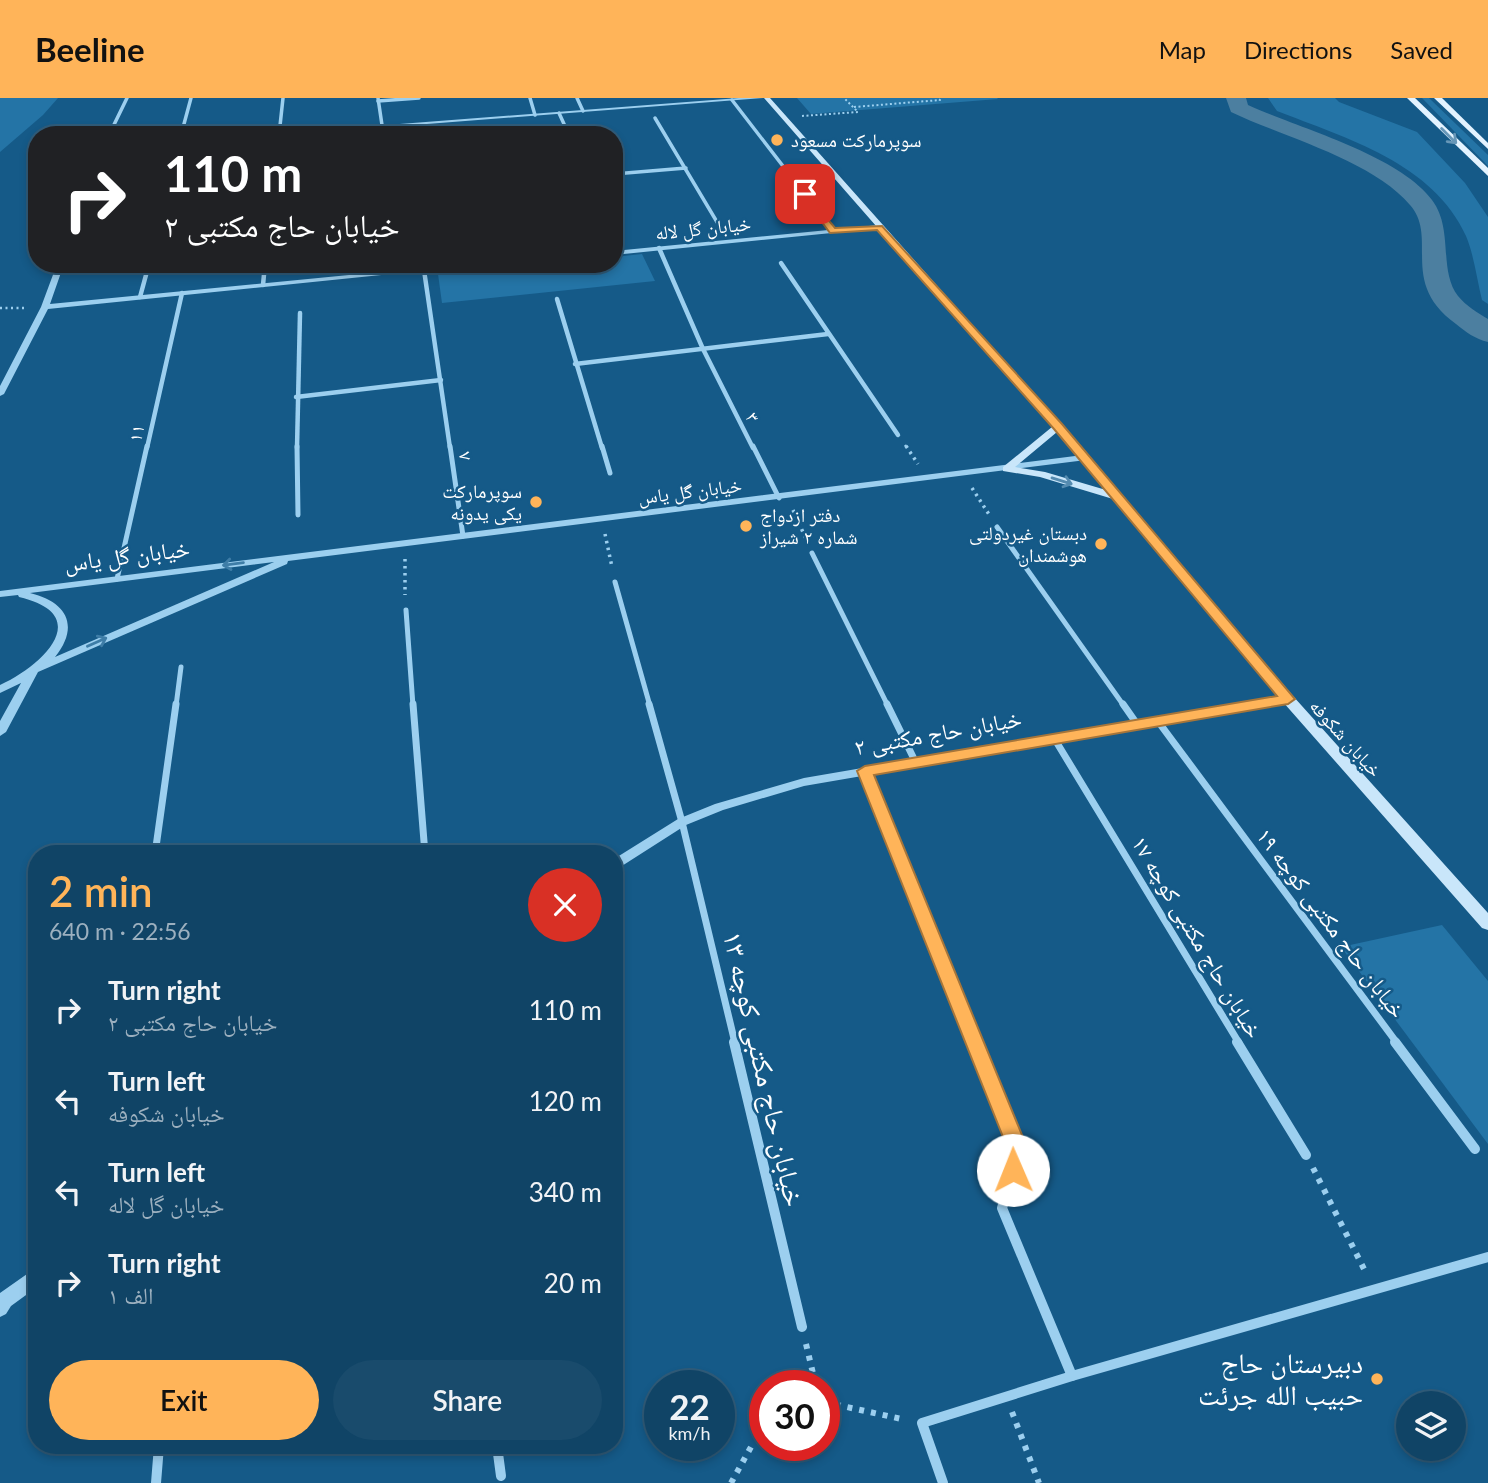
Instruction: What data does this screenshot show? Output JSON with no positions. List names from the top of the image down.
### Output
{
  "streets": {
    "main road": ["خیابان شکوفه"],
    "street": [
      "خیابان گل لاله",
      "۳",
      "۱۱",
      "۷",
      "خیابان گل یاس",
      "خیابان حاج مکتبی ۲",
      "خیابان حاج مکتبی کوچه ۱۹",
      "خیابان حاج مکتبی کوچه ۱۷",
      "خیابان حاج مکتبی کوچه ۱۳"
    ]
  },
  "crossings": [
    ["خیابان گل لاله", "۳"],
    ["خیابان گل لاله", "خیابان شکوفه"],
    ["۳", "خیابان گل یاس"],
    ["۱۱", "خیابان گل یاس"],
    ["۷", "خیابان گل یاس"],
    ["خیابان گل یاس", "خیابان شکوفه"],
    ["خیابان حاج مکتبی ۲", "خیابان شکوفه"],
    ["خیابان حاج مکتبی ۲", "خیابان حاج مکتبی کوچه ۱۹"],
    ["خیابان حاج مکتبی ۲", "خیابان حاج مکتبی کوچه ۱۷"],
    ["خیابان حاج مکتبی ۲", "خیابان حاج مکتبی کوچه ۱۳"]
  ],
  "places": [
    "سوپرمارکت مسعود",
    "سوپرمارکت یکی یدونه",
    "دفتر ازدواج شماره ۲ شیراز",
    "دبستان غیردولتی هوشمندان",
    "دبیرستان حاج حبیب الله جرئت"
  ],
  "page": {
    "header": "Beeline",
    "nav": ["Map", "Directions", "Saved"],
    "turn": ["110 m", "خیابان حاج مکتبی ۲"],
    "heading": ["2 min", "640 m · 22:56"],
    "list": [
      {
        "name": "Turn right",
        "note": "خیابان حاج مکتبی ۲",
        "value": "110 m"
      },
      {
        "name": "Turn left",
        "note": "خیابان شکوفه",
        "value": "120 m"
      },
      {
        "name": "Turn left",
        "note": "خیابان گل لاله",
        "value": "340 m"
      },
      {
        "name": "Turn right",
        "note": "۱ الف",
        "value": "20 m"
      }
    ],
    "buttons": ["Exit", "Share"],
    "speed": "22 km/h",
    "limit": "30"
  }
}
